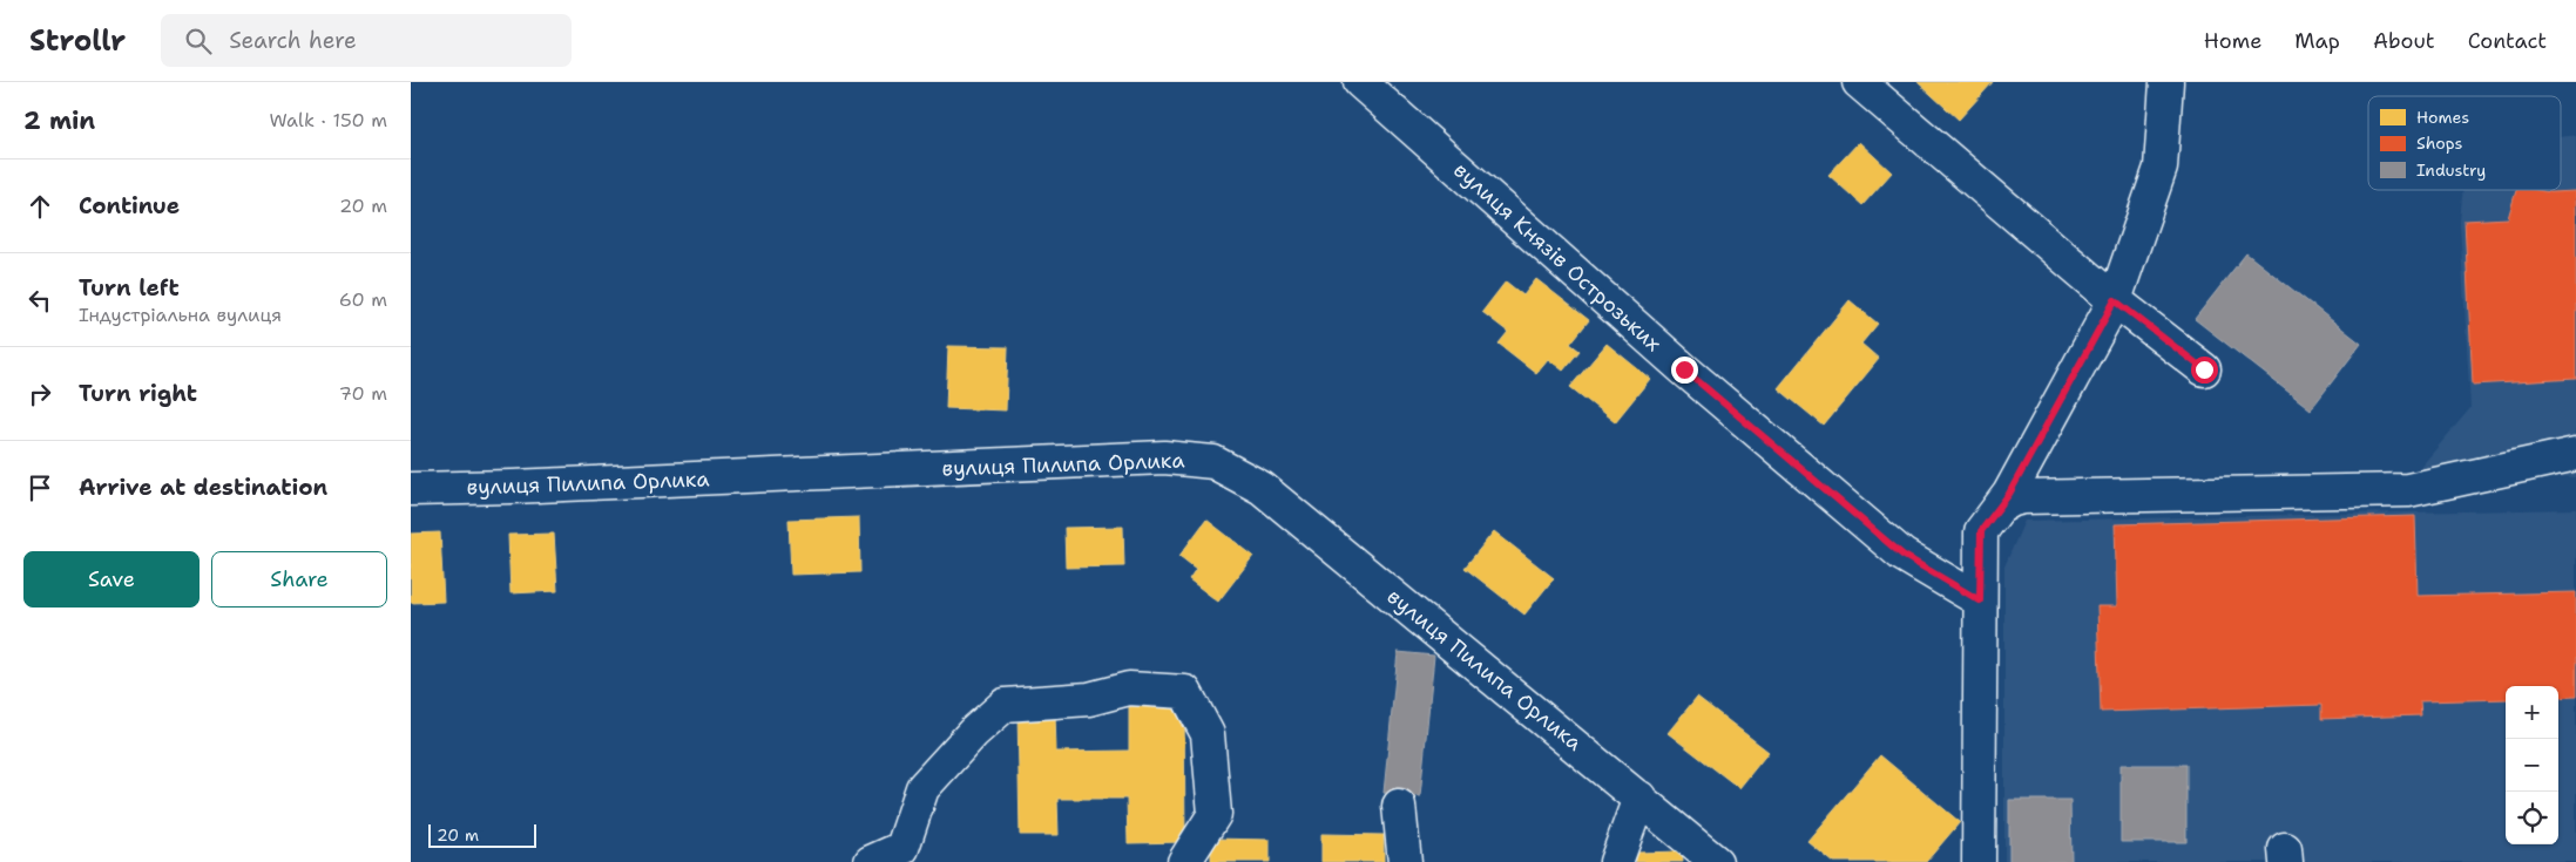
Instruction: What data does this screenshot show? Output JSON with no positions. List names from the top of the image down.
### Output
{
  "streets": {
    "street": ["вулиця Князів Острозьких", "вулиця Пилипа Орлика"]
  },
  "legend": ["Homes", "Shops", "Industry"],
  "scale_bar": "20 m",
  "page": {
    "header": "Strollr",
    "search": "Search here",
    "nav": [
      "Home",
      "Map",
      "About",
      "Contact"
    ],
    "heading": ["2 min", "Walk · 150 m"],
    "list": [
      ["Continue", "20 m"],
      ["Turn left", "Індустріальна вулиця", "60 m"],
      ["Turn right", "70 m"],
      "Arrive at destination"
    ],
    "buttons": ["Save", "Share"],
    "map_buttons": ["+", "−"],
    "scale": "20 m"
  }
}
